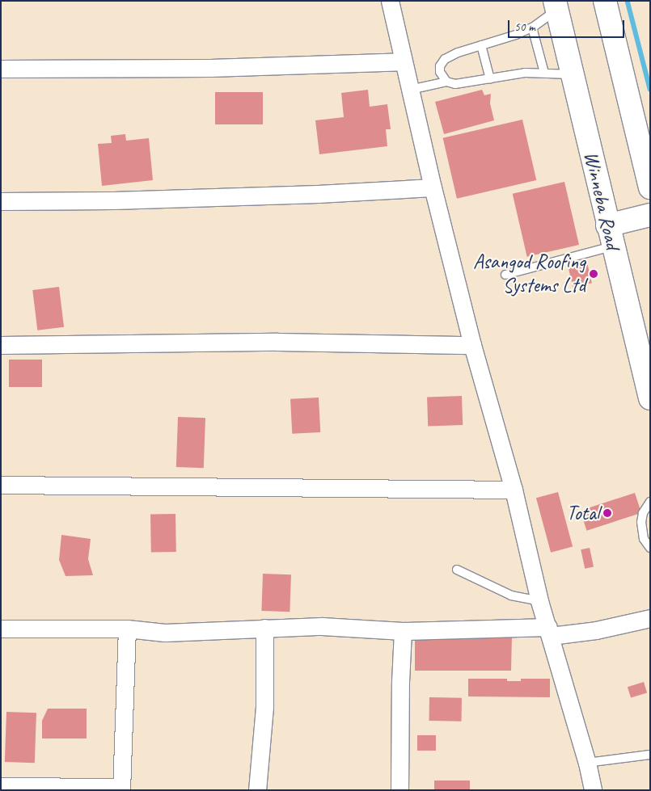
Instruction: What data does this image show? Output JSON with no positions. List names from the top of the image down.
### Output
{
  "streets": {
    "highway": ["Winneba Road"]
  },
  "places": ["Asangod Roofing Systems Ltd", "Total"],
  "scale_bar": "50 m"
}
